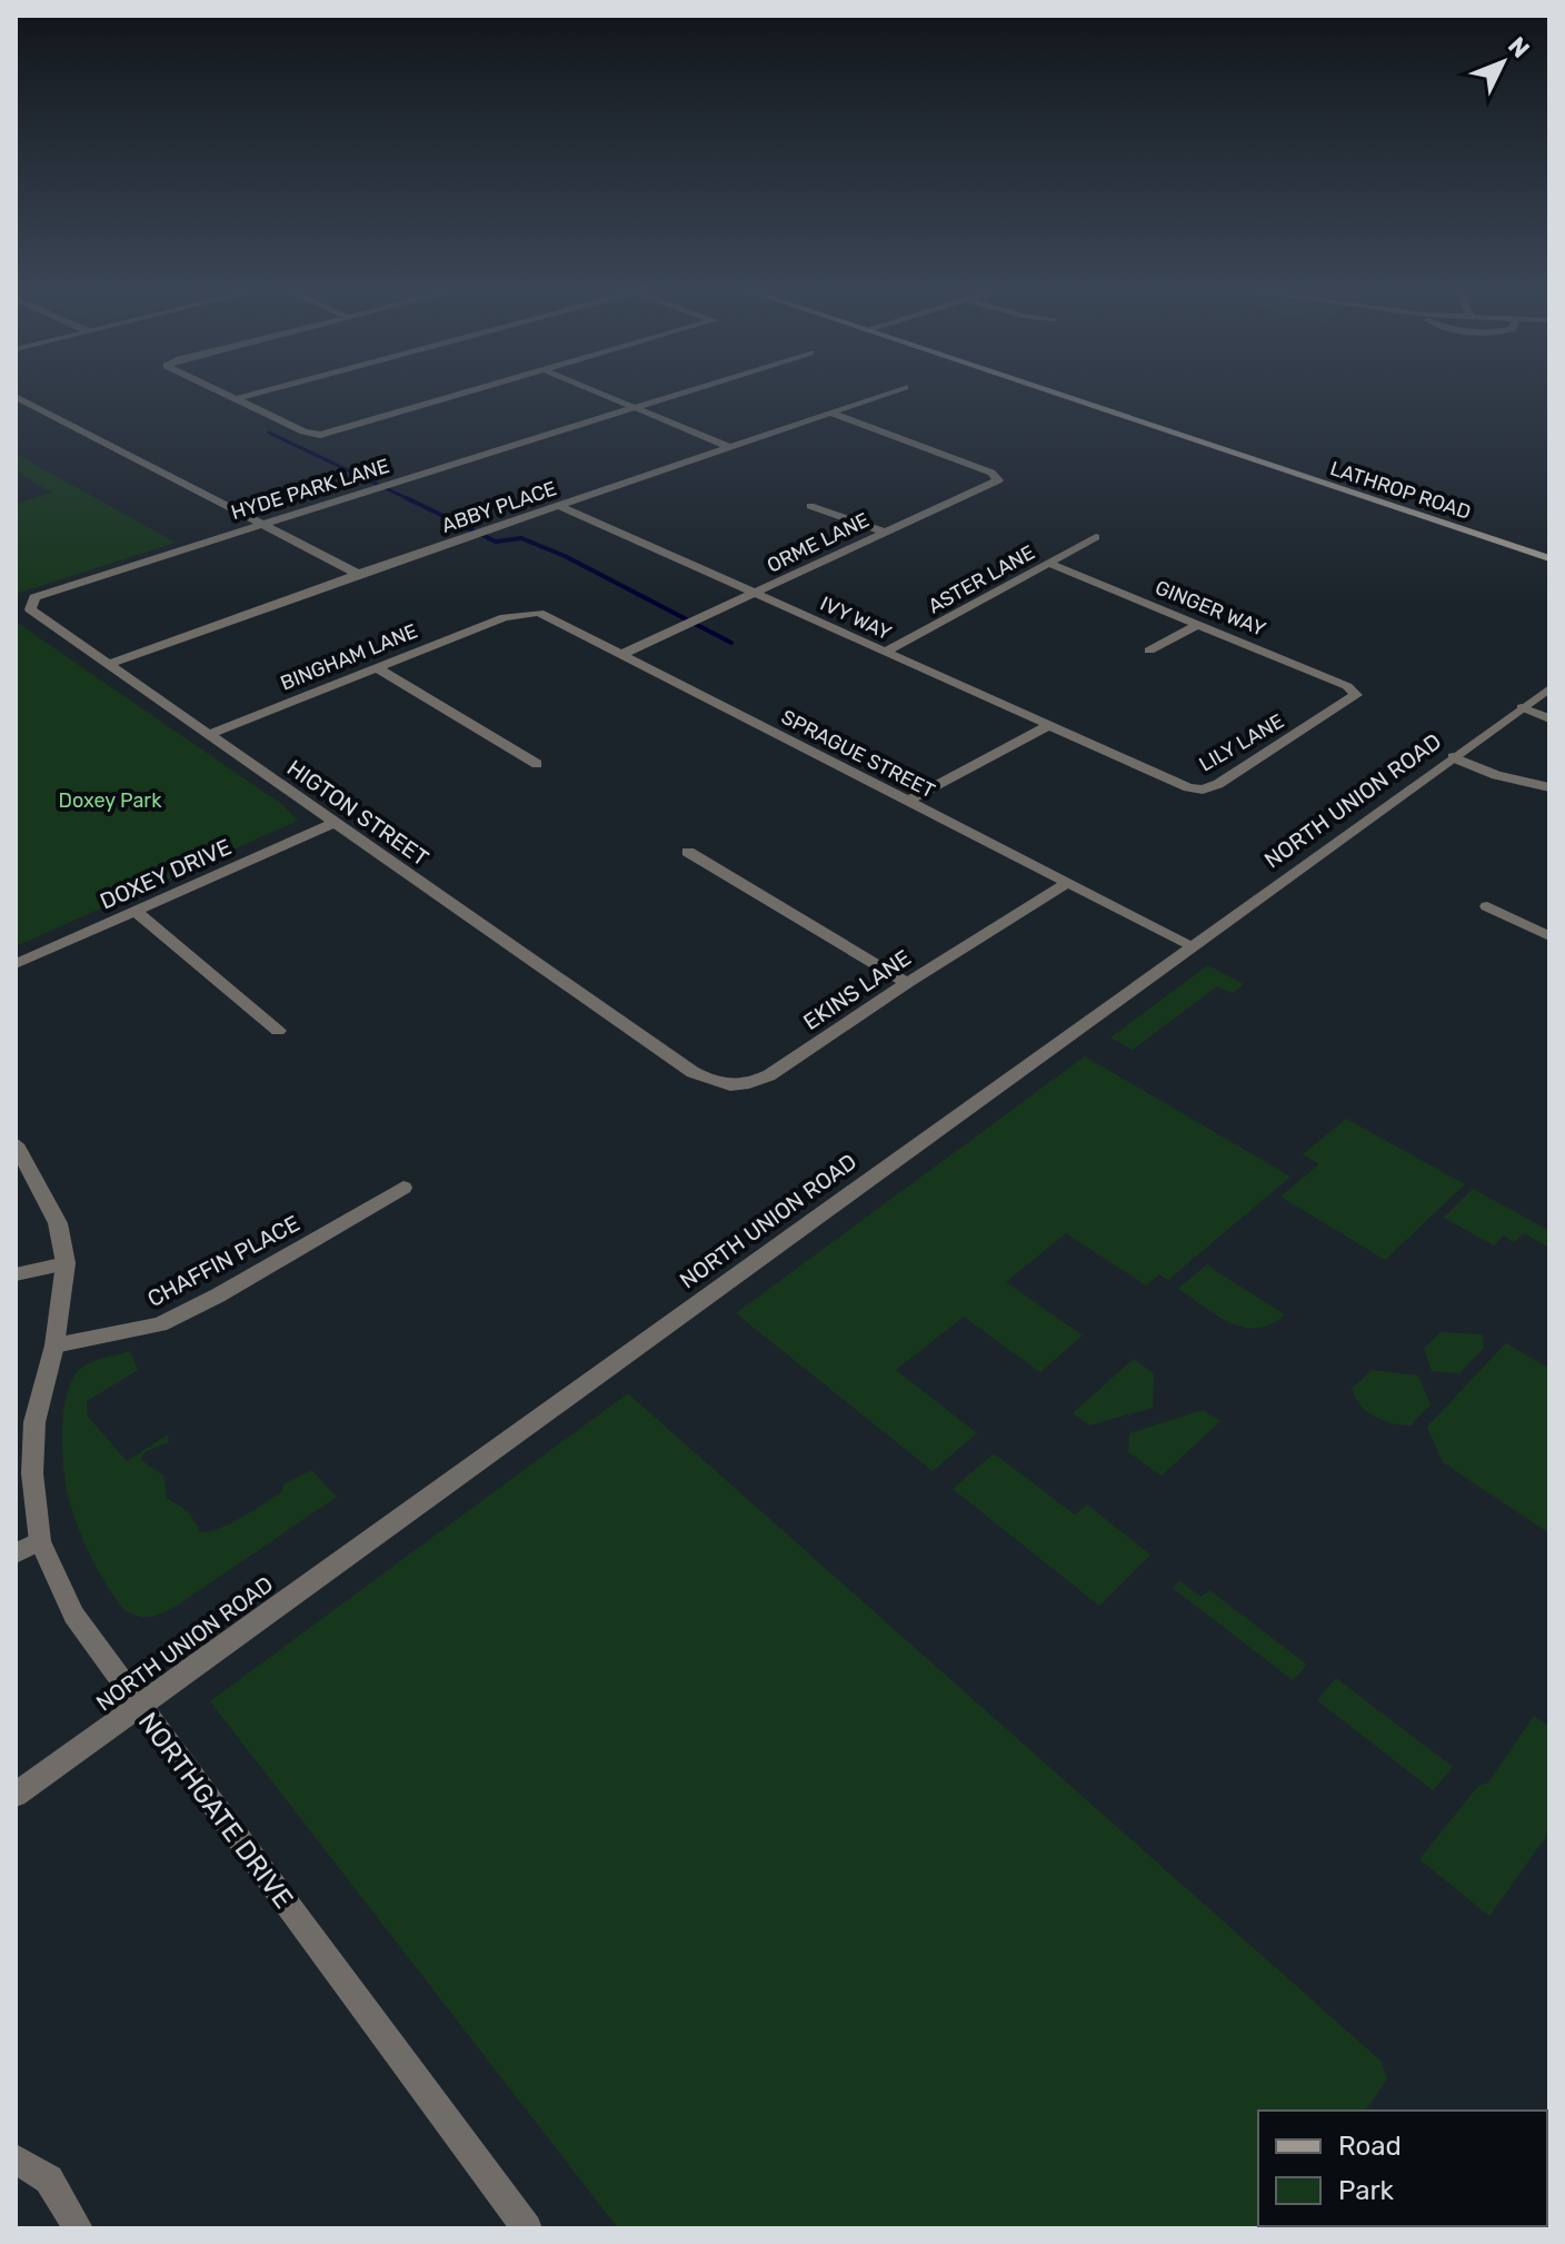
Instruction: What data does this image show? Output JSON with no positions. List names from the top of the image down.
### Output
{
  "streets": {
    "main road": ["LATHROP ROAD"],
    "street": [
      "HYDE PARK LANE",
      "ABBY PLACE",
      "ORME LANE",
      "ASTER LANE",
      "GINGER WAY",
      "IVY WAY",
      "BINGHAM LANE",
      "LILY LANE",
      "SPRAGUE STREET",
      "NORTH UNION ROAD",
      "HIGTON STREET",
      "DOXEY DRIVE",
      "EKINS LANE",
      "CHAFFIN PLACE",
      "NORTHGATE DRIVE"
    ]
  },
  "crossings": [
    ["HYDE PARK LANE", "HIGTON STREET"],
    ["ABBY PLACE", "ORME LANE"],
    ["ABBY PLACE", "IVY WAY"],
    ["ABBY PLACE", "HIGTON STREET"],
    ["ORME LANE", "IVY WAY"],
    ["ORME LANE", "SPRAGUE STREET"],
    ["ASTER LANE", "GINGER WAY"],
    ["ASTER LANE", "IVY WAY"],
    ["GINGER WAY", "LILY LANE"],
    ["IVY WAY", "LILY LANE"],
    ["BINGHAM LANE", "SPRAGUE STREET"],
    ["BINGHAM LANE", "HIGTON STREET"],
    ["SPRAGUE STREET", "NORTH UNION ROAD"],
    ["SPRAGUE STREET", "EKINS LANE"],
    ["NORTH UNION ROAD", "NORTHGATE DRIVE"],
    ["HIGTON STREET", "DOXEY DRIVE"],
    ["HIGTON STREET", "EKINS LANE"],
    ["CHAFFIN PLACE", "NORTHGATE DRIVE"]
  ],
  "parks": ["Doxey Park"],
  "legend": ["Road", "Park"],
  "north": "top right"
}
